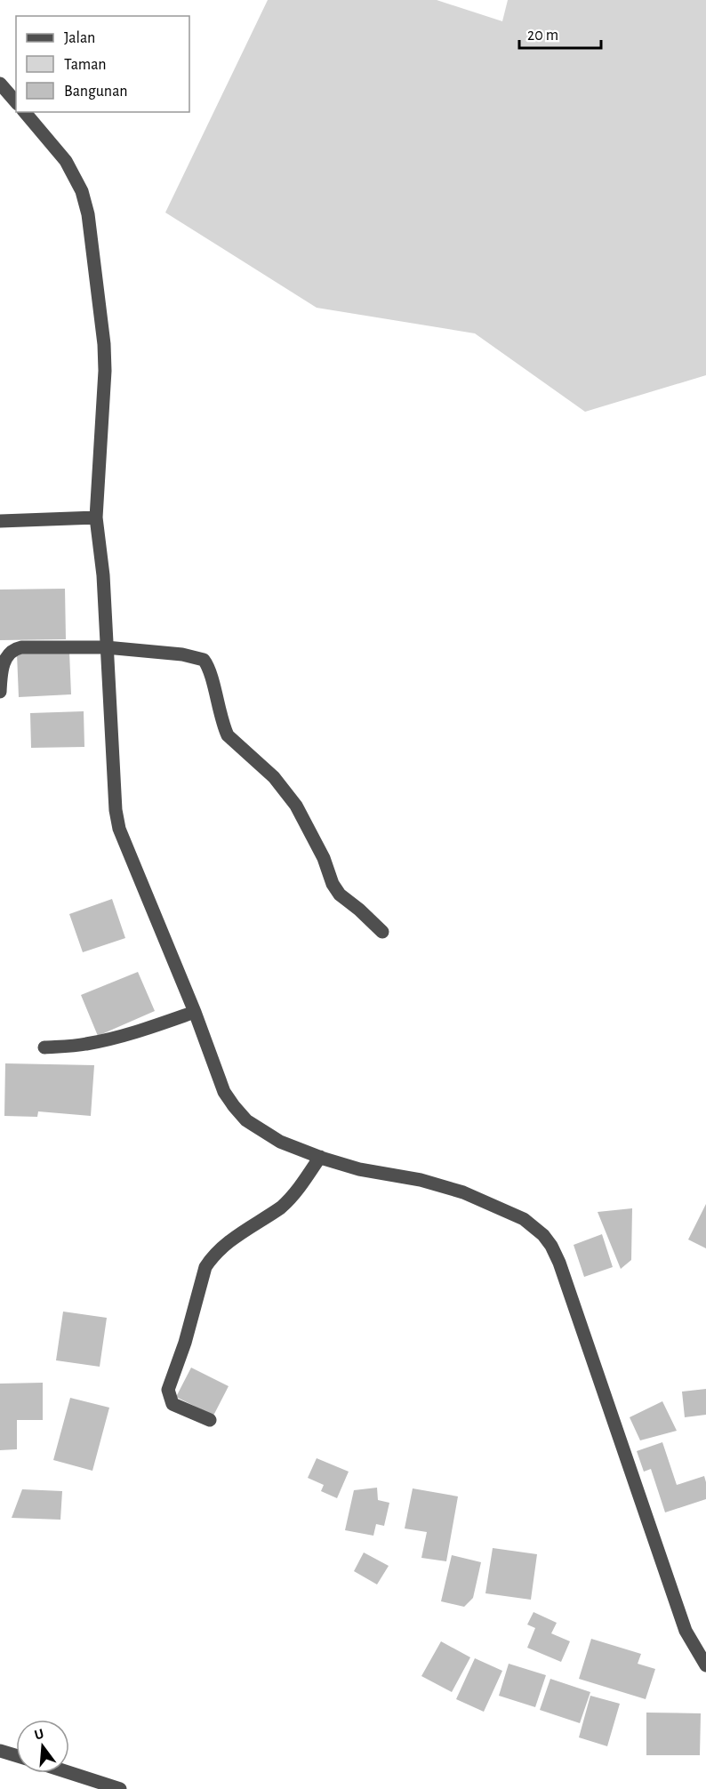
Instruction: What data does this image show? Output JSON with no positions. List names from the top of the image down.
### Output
{
  "legend": ["Jalan", "Taman", "Bangunan"],
  "scale_bar": "20 m",
  "north": "top"
}
